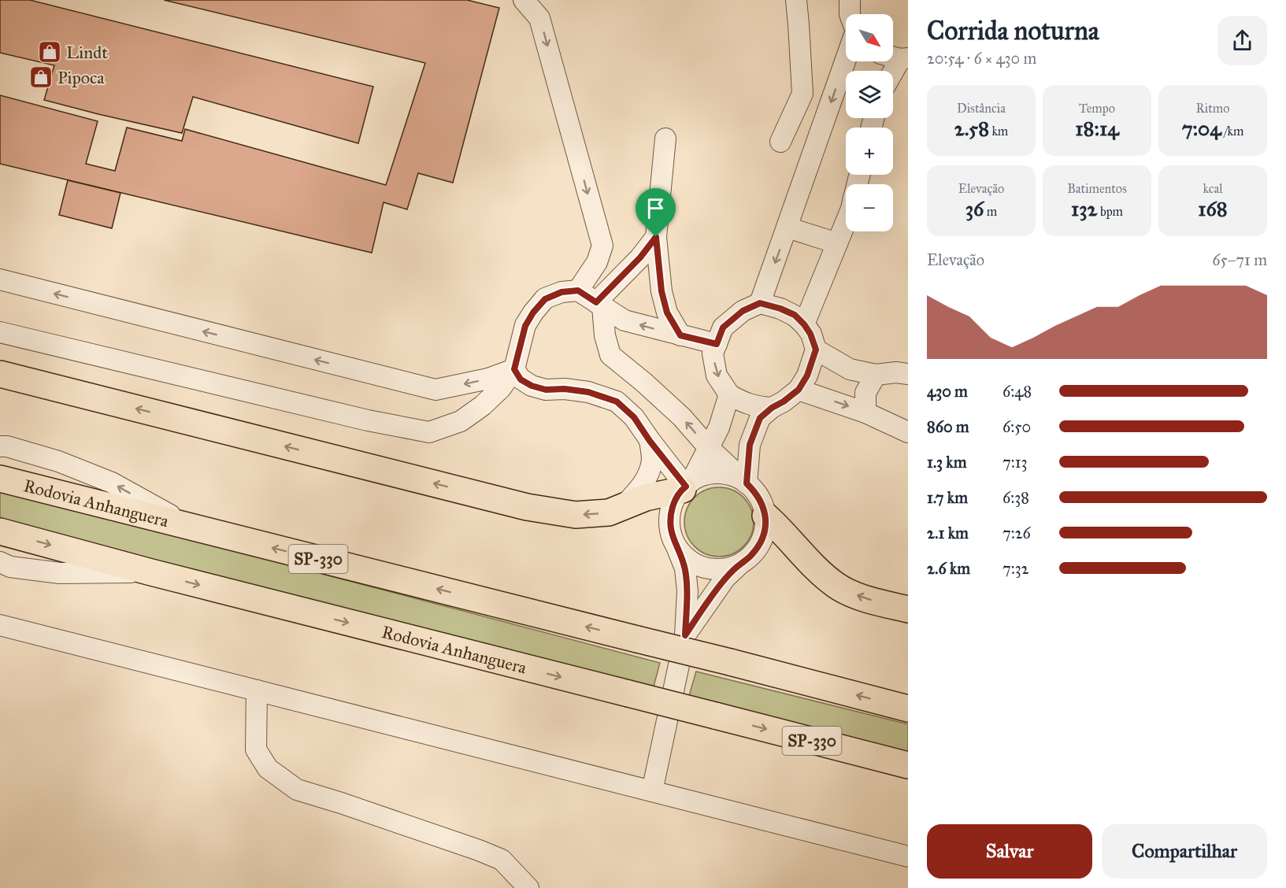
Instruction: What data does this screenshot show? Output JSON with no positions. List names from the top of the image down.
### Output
{
  "streets": {
    "highway": ["Rodovia Anhanguera", "SP-330"]
  },
  "places": {
    "shop": ["Lindt", "Pipoca"]
  },
  "north": "bottom right",
  "page": {
    "heading": ["Corrida noturna", "20:54 · 6 × 430 m"],
    "map_buttons": ["+", "−"],
    "stats": [
      ["Distância", "2.58 km"],
      ["Tempo", "18:14"],
      ["Ritmo", "7:04 /km"],
      ["Elevação", "36 m"],
      ["Batimentos", "132 bpm"],
      ["kcal", "168"]
    ],
    "chart": ["Elevação", "65–71 m"],
    "list": [
      {
        "name": "430 m",
        "note": "6:48"
      },
      {
        "name": "860 m",
        "note": "6:50"
      },
      {
        "name": "1.3 km",
        "note": "7:13"
      },
      {
        "name": "1.7 km",
        "note": "6:38"
      },
      {
        "name": "2.1 km",
        "note": "7:26"
      },
      {
        "name": "2.6 km",
        "note": "7:32"
      }
    ],
    "buttons": ["Salvar", "Compartilhar"]
  }
}
